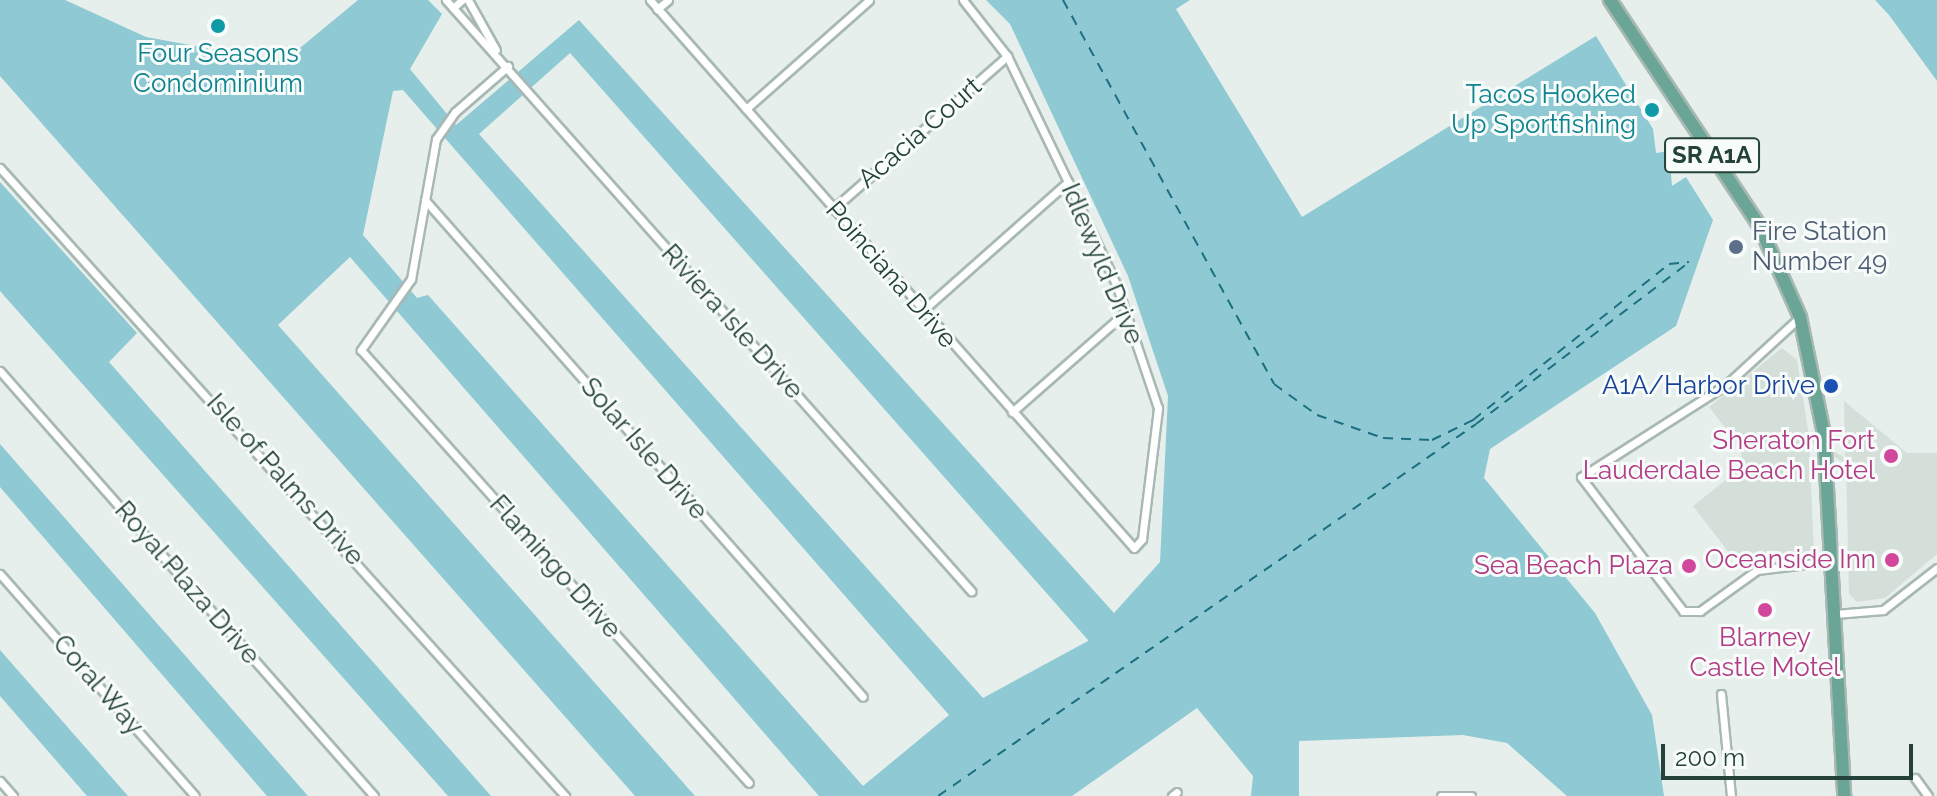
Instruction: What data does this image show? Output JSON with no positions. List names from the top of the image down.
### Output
{
  "streets": {
    "main road": ["SR A1A"],
    "street": [
      "Acacia Court",
      "Idlewyld Drive",
      "Poinciana Drive",
      "Riviera Isle Drive",
      "Solar Isle Drive",
      "Isle of Palms Drive",
      "Flamingo Drive",
      "Royal Plaza Drive",
      "Coral Way"
    ]
  },
  "crossings": [
    ["Acacia Court", "Idlewyld Drive"],
    ["Acacia Court", "Poinciana Drive"],
    ["Idlewyld Drive", "Poinciana Drive"],
    ["Solar Isle Drive", "Flamingo Drive"]
  ],
  "places": [
    "Four Seasons Condominium",
    "Tacos Hooked Up Sportfishing",
    "Fire Station Number 49",
    "A1A/Harbor Drive",
    "Sheraton Fort Lauderdale Beach Hotel",
    "Oceanside Inn",
    "Sea Beach Plaza",
    "Blarney Castle Motel"
  ],
  "scale_bar": "200 m"
}
